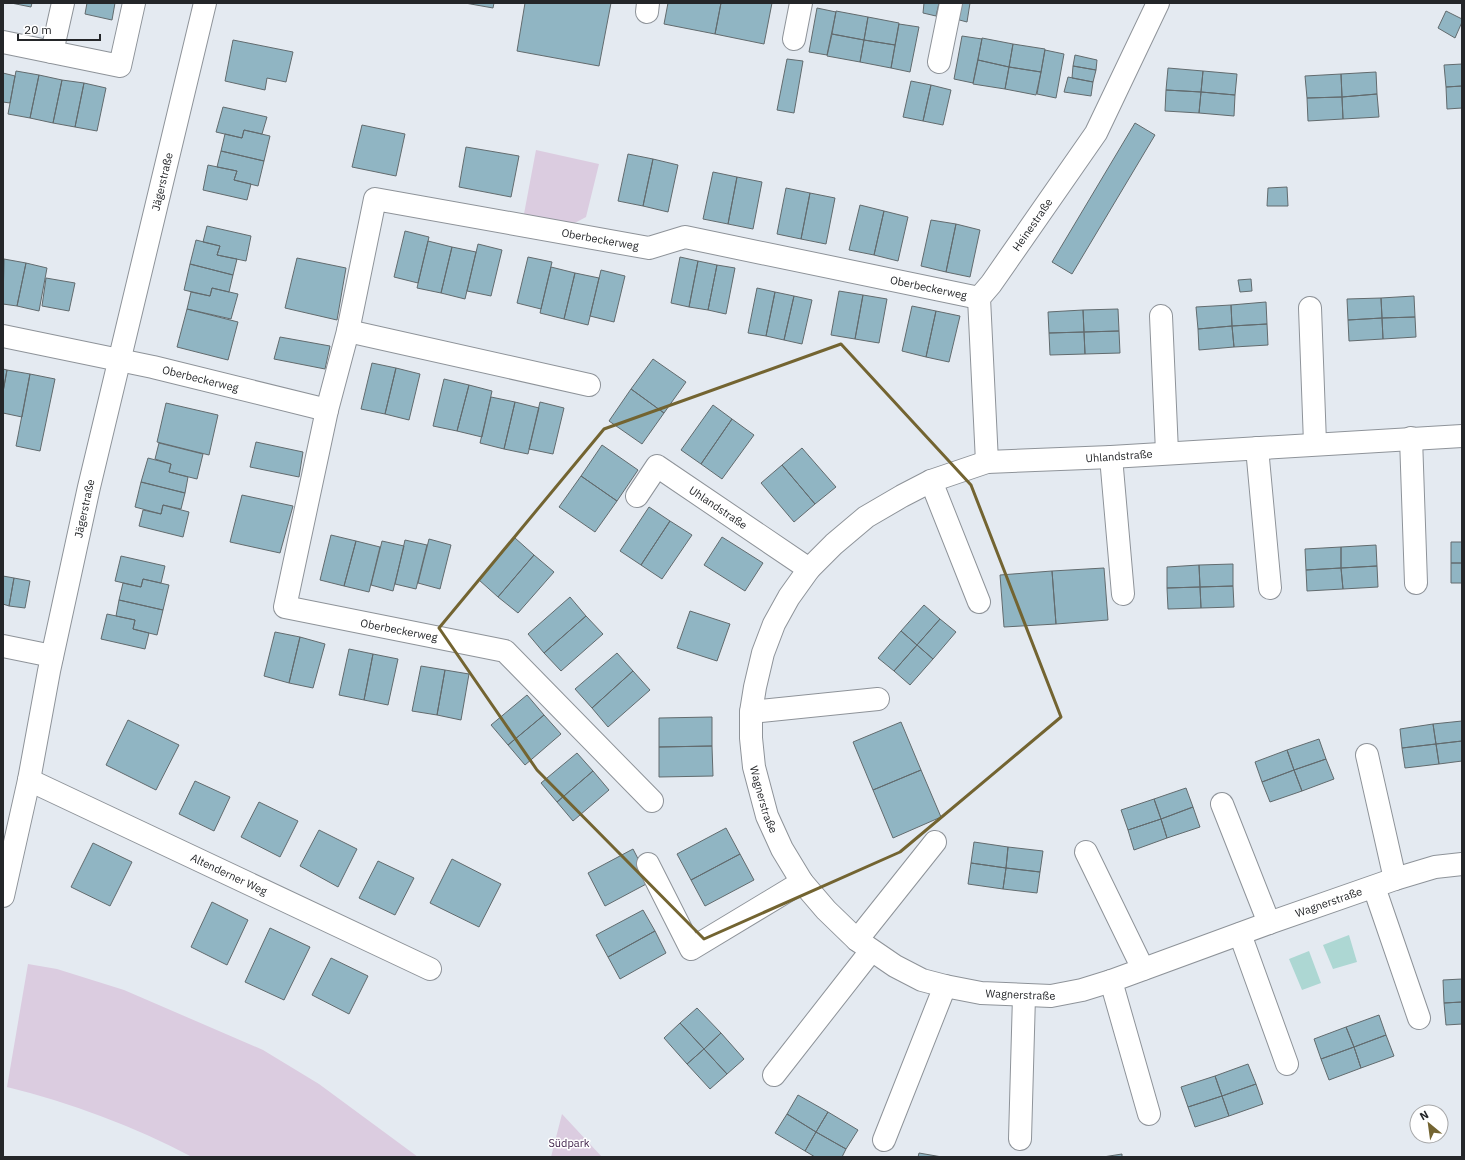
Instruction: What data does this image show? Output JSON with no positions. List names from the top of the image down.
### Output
{
  "streets": {
    "street": [
      "Jägerstraße",
      "Heinestraße",
      "Oberbeckerweg",
      "Uhlandstraße",
      "Wagnerstraße",
      "Altenderner Weg"
    ]
  },
  "crossings": [
    ["Jägerstraße", "Oberbeckerweg"],
    ["Jägerstraße", "Altenderner Weg"],
    ["Heinestraße", "Oberbeckerweg"],
    ["Uhlandstraße", "Wagnerstraße"]
  ],
  "parks": ["Südpark"],
  "scale_bar": "20 m",
  "north": "top left"
}
